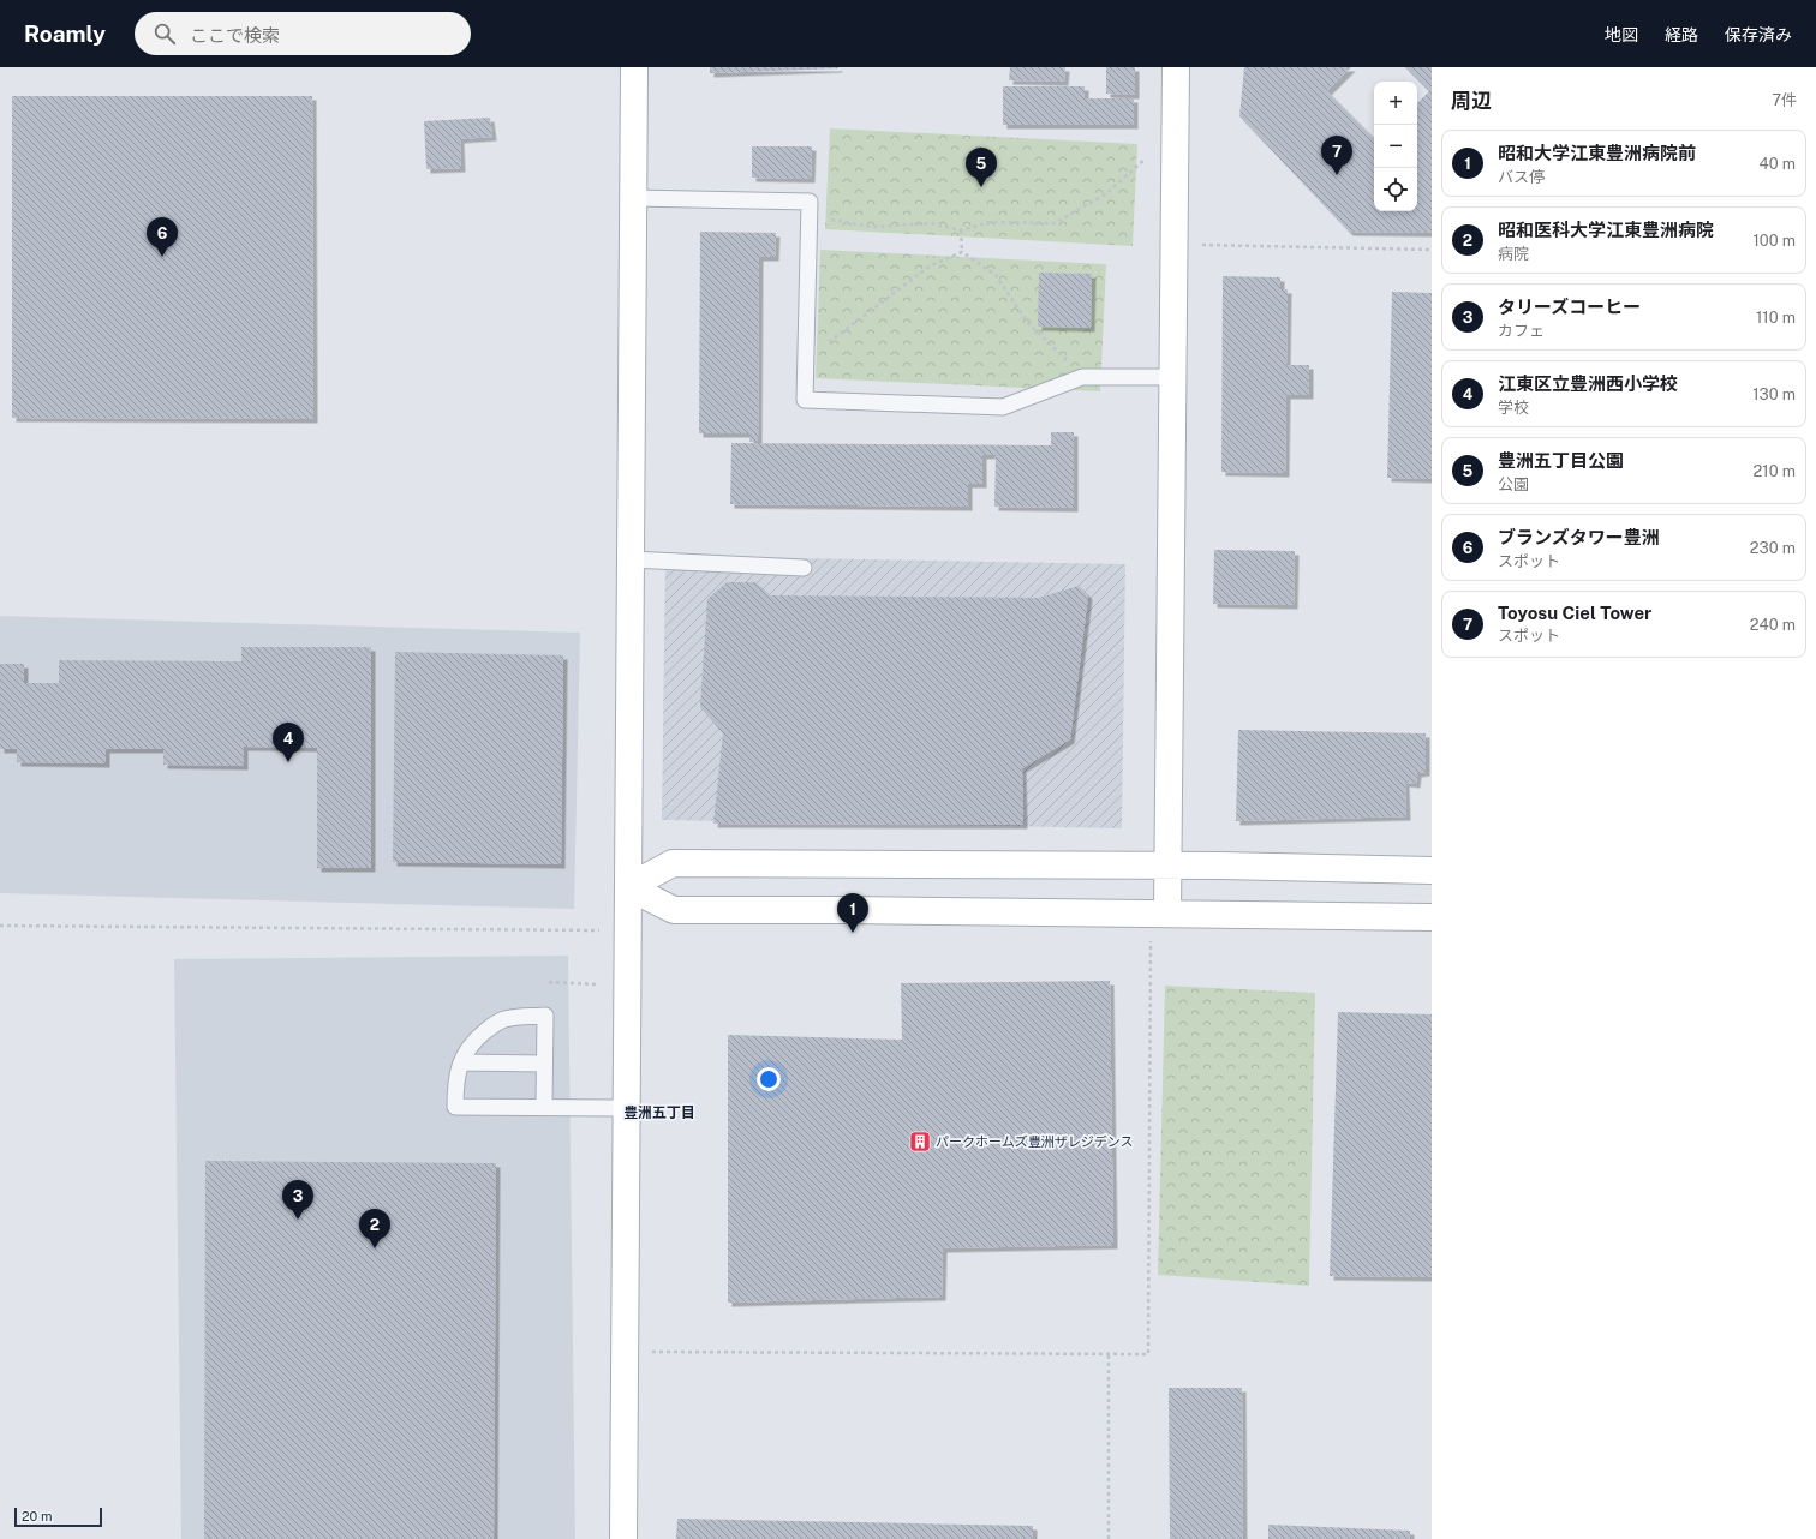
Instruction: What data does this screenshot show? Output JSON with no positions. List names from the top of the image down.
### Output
{
  "districts": ["豊洲五丁目"],
  "places": {
    "building": ["パークホームズ豊洲ザレジデンス"]
  },
  "scale_bar": "20 m",
  "page": {
    "header": "Roamly",
    "search": "ここで検索",
    "nav": ["地図", "経路", "保存済み"],
    "heading": ["周辺", "7件"],
    "map_buttons": ["+", "−"],
    "list": [
      {
        "mark": "1",
        "name": "昭和大学江東豊洲病院前",
        "note": "バス停",
        "value": "40 m"
      },
      {
        "mark": "2",
        "name": "昭和医科大学江東豊洲病院",
        "note": "病院",
        "value": "100 m"
      },
      {
        "mark": "3",
        "name": "タリーズコーヒー",
        "note": "カフェ",
        "value": "110 m"
      },
      {
        "mark": "4",
        "name": "江東区立豊洲西小学校",
        "note": "学校",
        "value": "130 m"
      },
      {
        "mark": "5",
        "name": "豊洲五丁目公園",
        "note": "公園",
        "value": "210 m"
      },
      {
        "mark": "6",
        "name": "ブランズタワー豊洲",
        "note": "スポット",
        "value": "230 m"
      },
      {
        "mark": "7",
        "name": "Toyosu Ciel Tower",
        "note": "スポット",
        "value": "240 m"
      }
    ],
    "pins": [
      "7",
      "5",
      "6",
      "4",
      "1",
      "3",
      "2"
    ],
    "scale": "20 m"
  }
}
